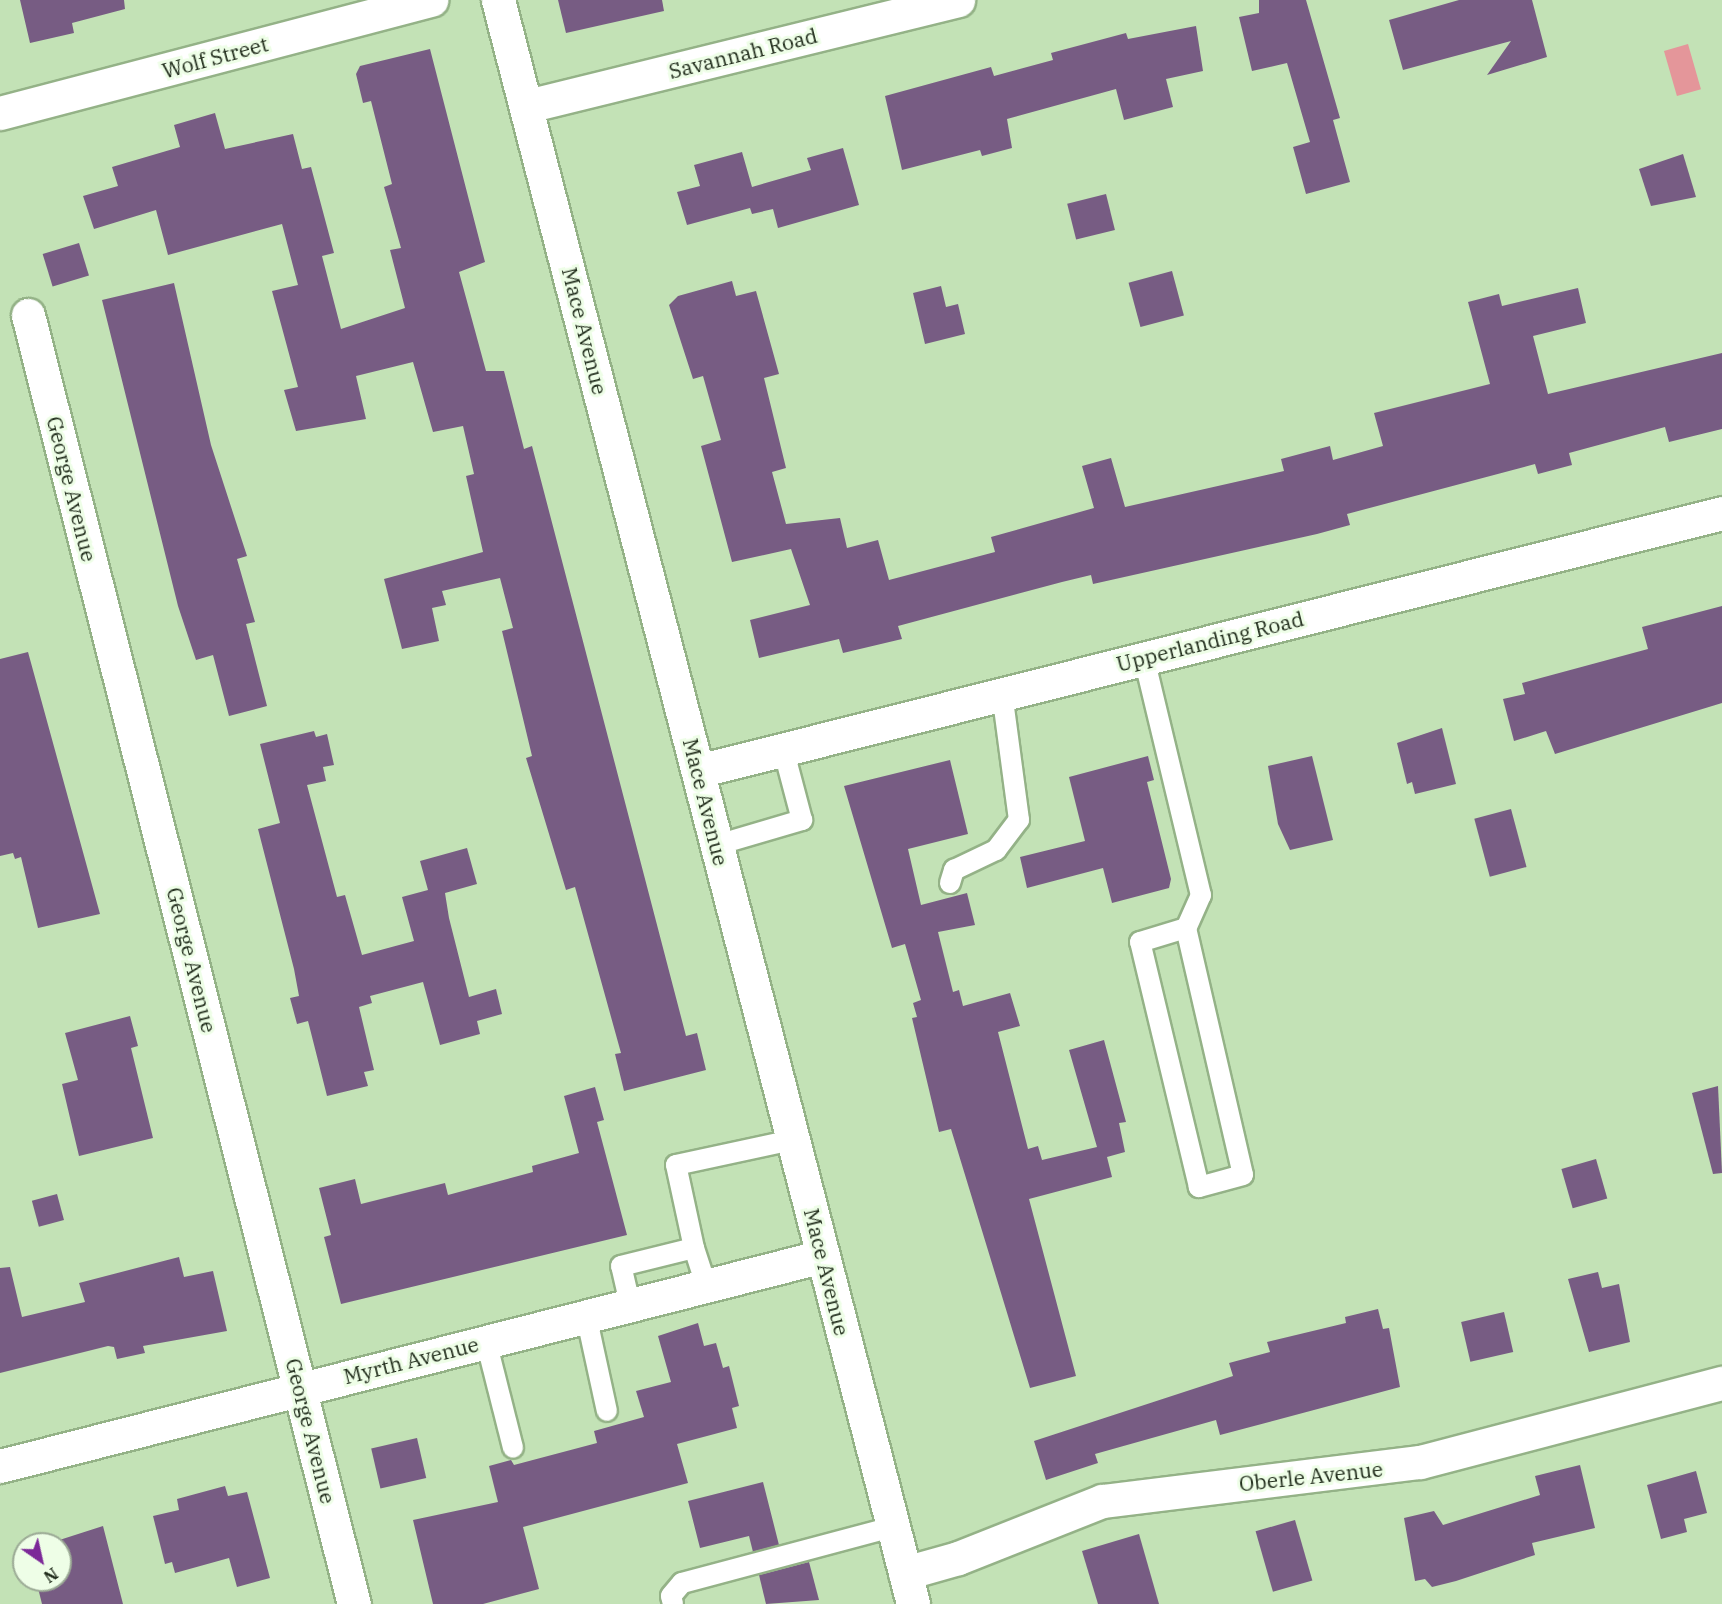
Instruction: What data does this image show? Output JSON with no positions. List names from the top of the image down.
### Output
{
  "streets": {
    "street": [
      "Savannah Road",
      "Wolf Street",
      "Mace Avenue",
      "George Avenue",
      "Upperlanding Road",
      "Myrth Avenue",
      "Oberle Avenue"
    ]
  },
  "crossings": [
    ["Savannah Road", "Mace Avenue"],
    ["Mace Avenue", "Upperlanding Road"],
    ["Mace Avenue", "Myrth Avenue"],
    ["Mace Avenue", "Oberle Avenue"],
    ["George Avenue", "Myrth Avenue"]
  ],
  "north": "bottom right"
}
